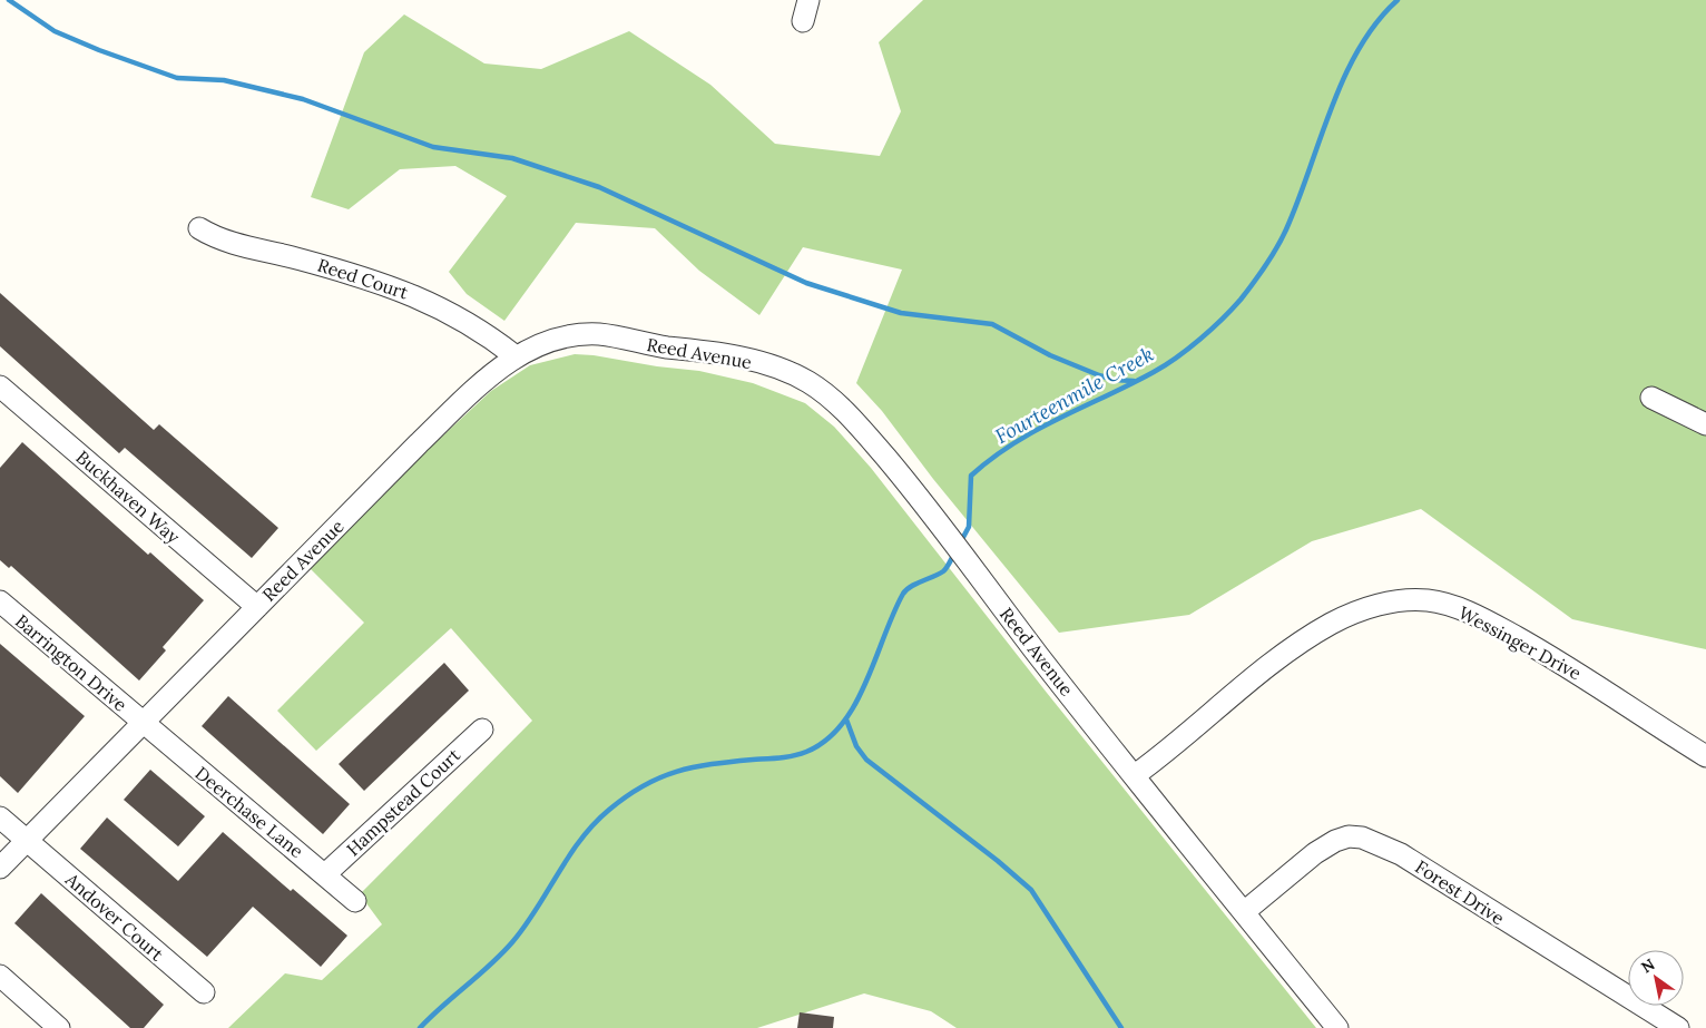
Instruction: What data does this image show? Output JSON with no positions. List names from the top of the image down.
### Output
{
  "streets": {
    "street": [
      "Reed Court",
      "Reed Avenue",
      "Buckhaven Way",
      "Wessinger Drive",
      "Barrington Drive",
      "Hampstead Court",
      "Deerchase Lane",
      "Forest Drive",
      "Andover Court"
    ]
  },
  "crossings": [
    ["Reed Court", "Reed Avenue"],
    ["Reed Avenue", "Buckhaven Way"],
    ["Reed Avenue", "Wessinger Drive"],
    ["Reed Avenue", "Barrington Drive"],
    ["Reed Avenue", "Deerchase Lane"],
    ["Reed Avenue", "Forest Drive"],
    ["Reed Avenue", "Andover Court"],
    ["Barrington Drive", "Deerchase Lane"],
    ["Hampstead Court", "Deerchase Lane"]
  ],
  "water": ["Fourteenmile Creek"],
  "north": "top left"
}
